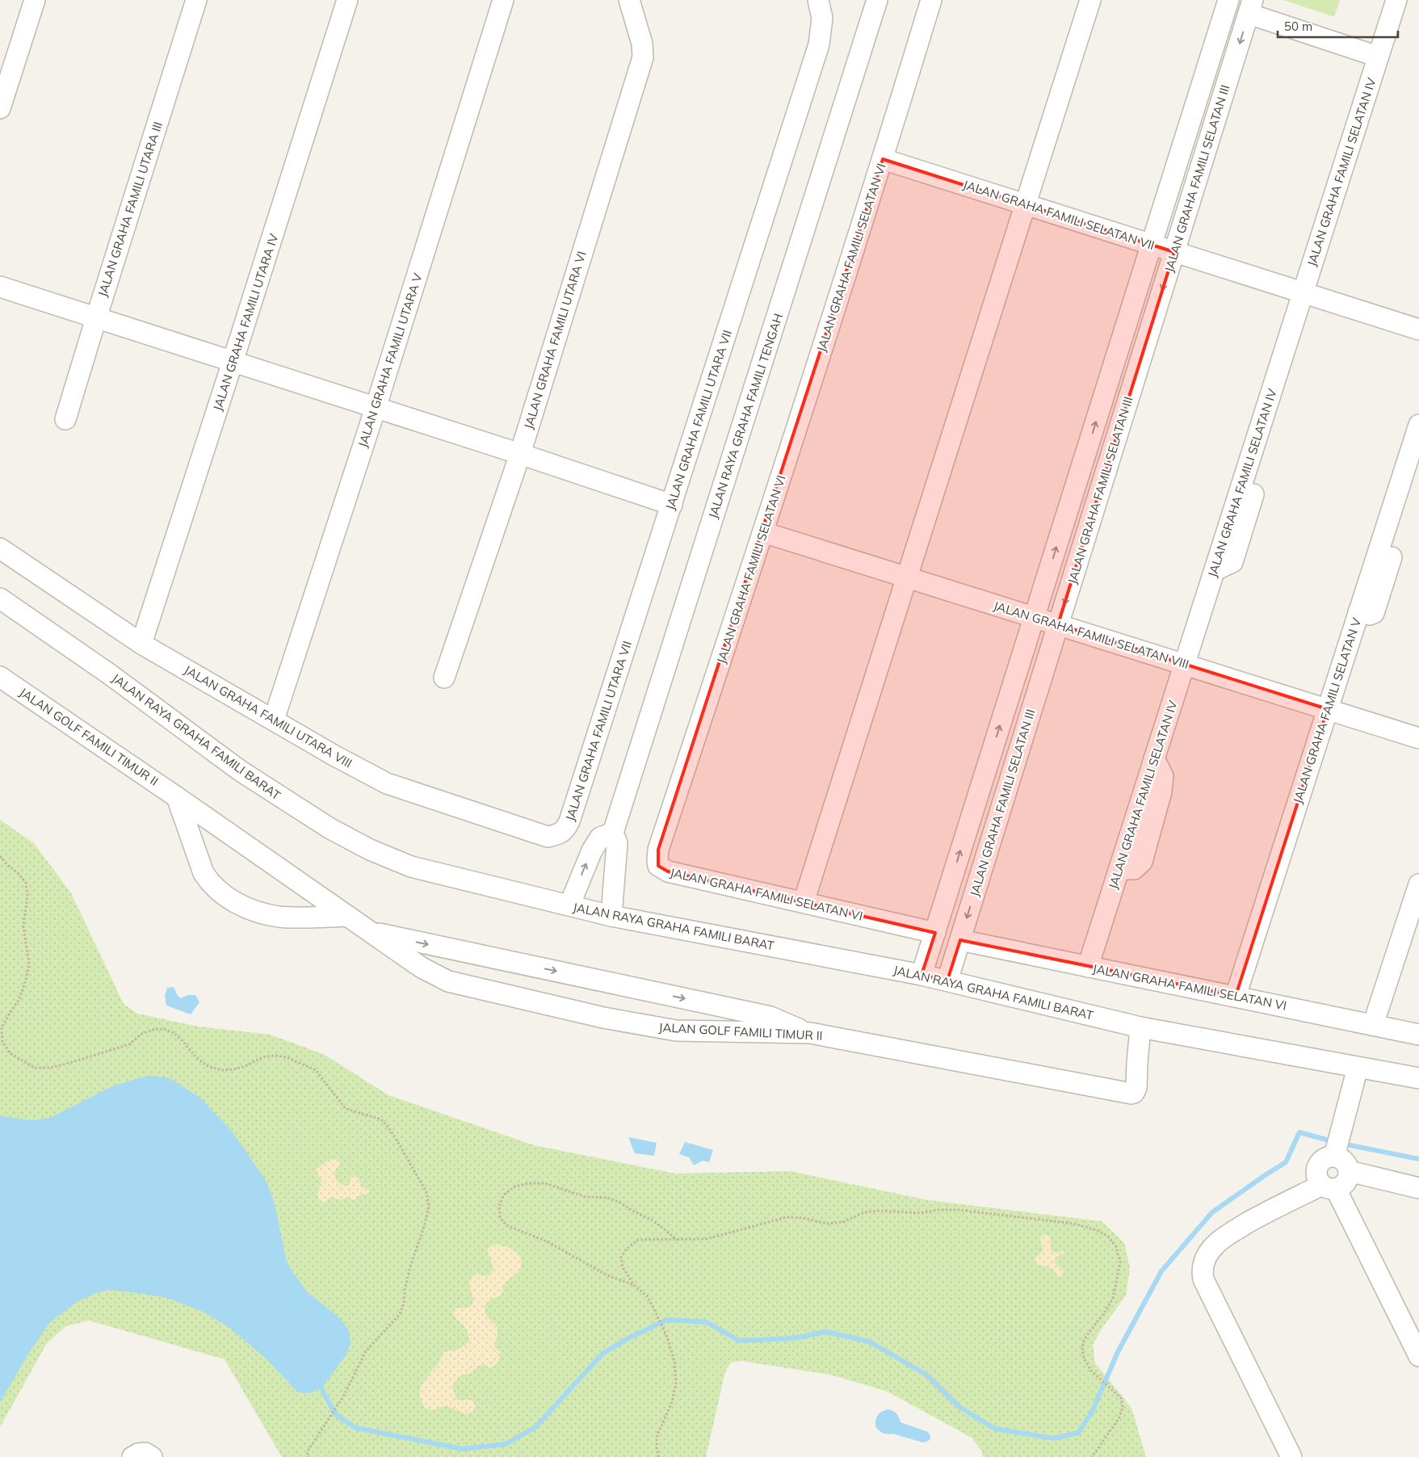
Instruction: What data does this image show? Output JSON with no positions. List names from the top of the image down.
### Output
{
  "streets": {
    "street": [
      "JALAN GRAHA FAMILI SELATAN IV",
      "JALAN GRAHA FAMILI SELATAN III",
      "JALAN GRAHA FAMILI UTARA III",
      "JALAN GRAHA FAMILI SELATAN VII",
      "JALAN GRAHA FAMILI SELATAN VI",
      "JALAN GRAHA FAMILI UTARA IV",
      "JALAN GRAHA FAMILI UTARA VI",
      "JALAN GRAHA FAMILI UTARA V",
      "JALAN RAYA GRAHA FAMILI TENGAH",
      "JALAN GRAHA FAMILI UTARA VII",
      "JALAN GRAHA FAMILI SELATAN VIII",
      "JALAN GRAHA FAMILI SELATAN V",
      "JALAN GRAHA FAMILI UTARA VIII",
      "JALAN GOLF FAMILI TIMUR II",
      "JALAN RAYA GRAHA FAMILI BARAT"
    ]
  },
  "crossings": [
    ["JALAN GRAHA FAMILI SELATAN IV", "JALAN GRAHA FAMILI SELATAN VII"],
    ["JALAN GRAHA FAMILI SELATAN IV", "JALAN GRAHA FAMILI SELATAN VI"],
    ["JALAN GRAHA FAMILI SELATAN IV", "JALAN GRAHA FAMILI SELATAN VIII"],
    ["JALAN GRAHA FAMILI SELATAN III", "JALAN GRAHA FAMILI SELATAN VII"],
    ["JALAN GRAHA FAMILI SELATAN III", "JALAN GRAHA FAMILI SELATAN VI"],
    ["JALAN GRAHA FAMILI SELATAN III", "JALAN GRAHA FAMILI SELATAN VIII"],
    ["JALAN GRAHA FAMILI SELATAN III", "JALAN RAYA GRAHA FAMILI BARAT"],
    ["JALAN GRAHA FAMILI SELATAN VII", "JALAN GRAHA FAMILI SELATAN VI"],
    ["JALAN GRAHA FAMILI SELATAN VI", "JALAN GRAHA FAMILI SELATAN VIII"],
    ["JALAN GRAHA FAMILI SELATAN VI", "JALAN GRAHA FAMILI SELATAN V"],
    ["JALAN GRAHA FAMILI UTARA IV", "JALAN GRAHA FAMILI UTARA VIII"],
    ["JALAN GRAHA FAMILI UTARA V", "JALAN GRAHA FAMILI UTARA VIII"],
    ["JALAN RAYA GRAHA FAMILI TENGAH", "JALAN RAYA GRAHA FAMILI BARAT"],
    ["JALAN GRAHA FAMILI UTARA VII", "JALAN GRAHA FAMILI UTARA VIII"],
    ["JALAN GRAHA FAMILI SELATAN VIII", "JALAN GRAHA FAMILI SELATAN V"],
    ["JALAN GOLF FAMILI TIMUR II", "JALAN RAYA GRAHA FAMILI BARAT"]
  ],
  "scale_bar": "50 m"
}
